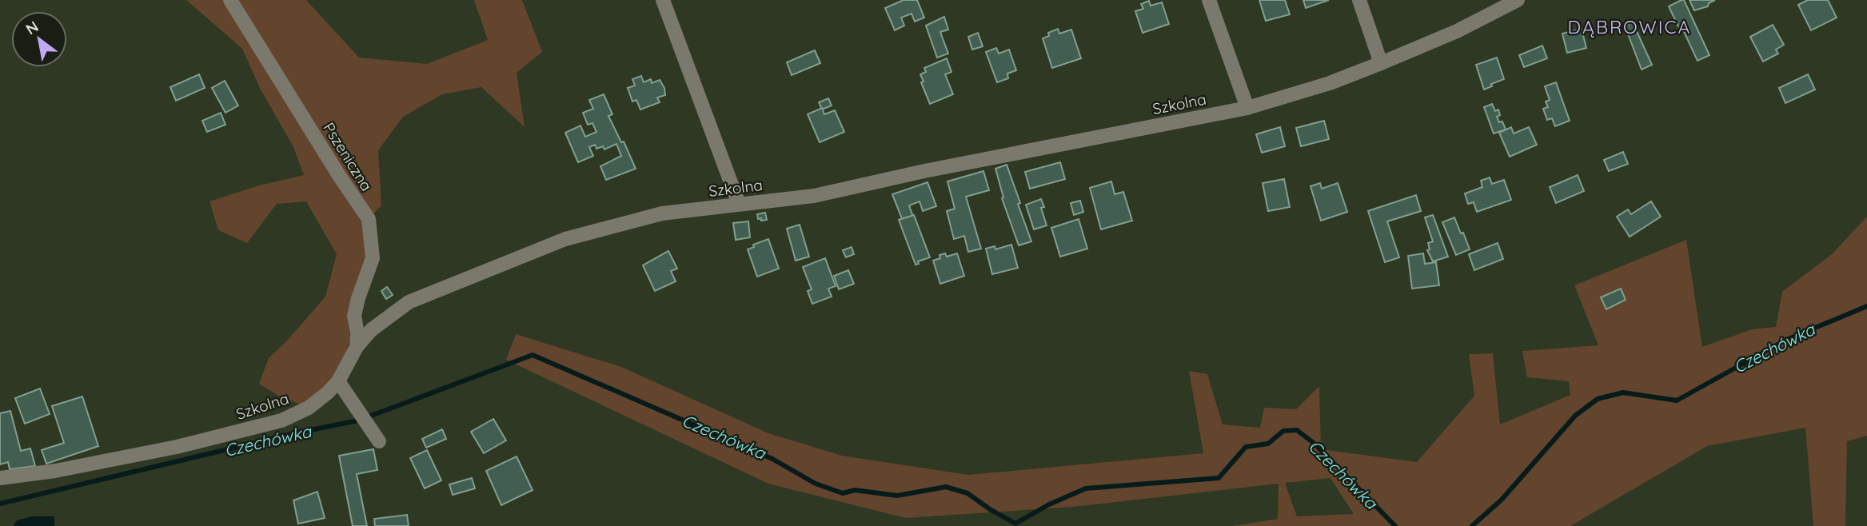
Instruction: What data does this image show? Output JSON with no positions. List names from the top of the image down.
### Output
{
  "streets": {
    "street": ["Szkolna", "Pszeniczna"]
  },
  "crossings": [
    ["Szkolna", "Pszeniczna"]
  ],
  "districts": ["DĄBROWICA"],
  "water": ["Czechówka"],
  "north": "top left"
}
